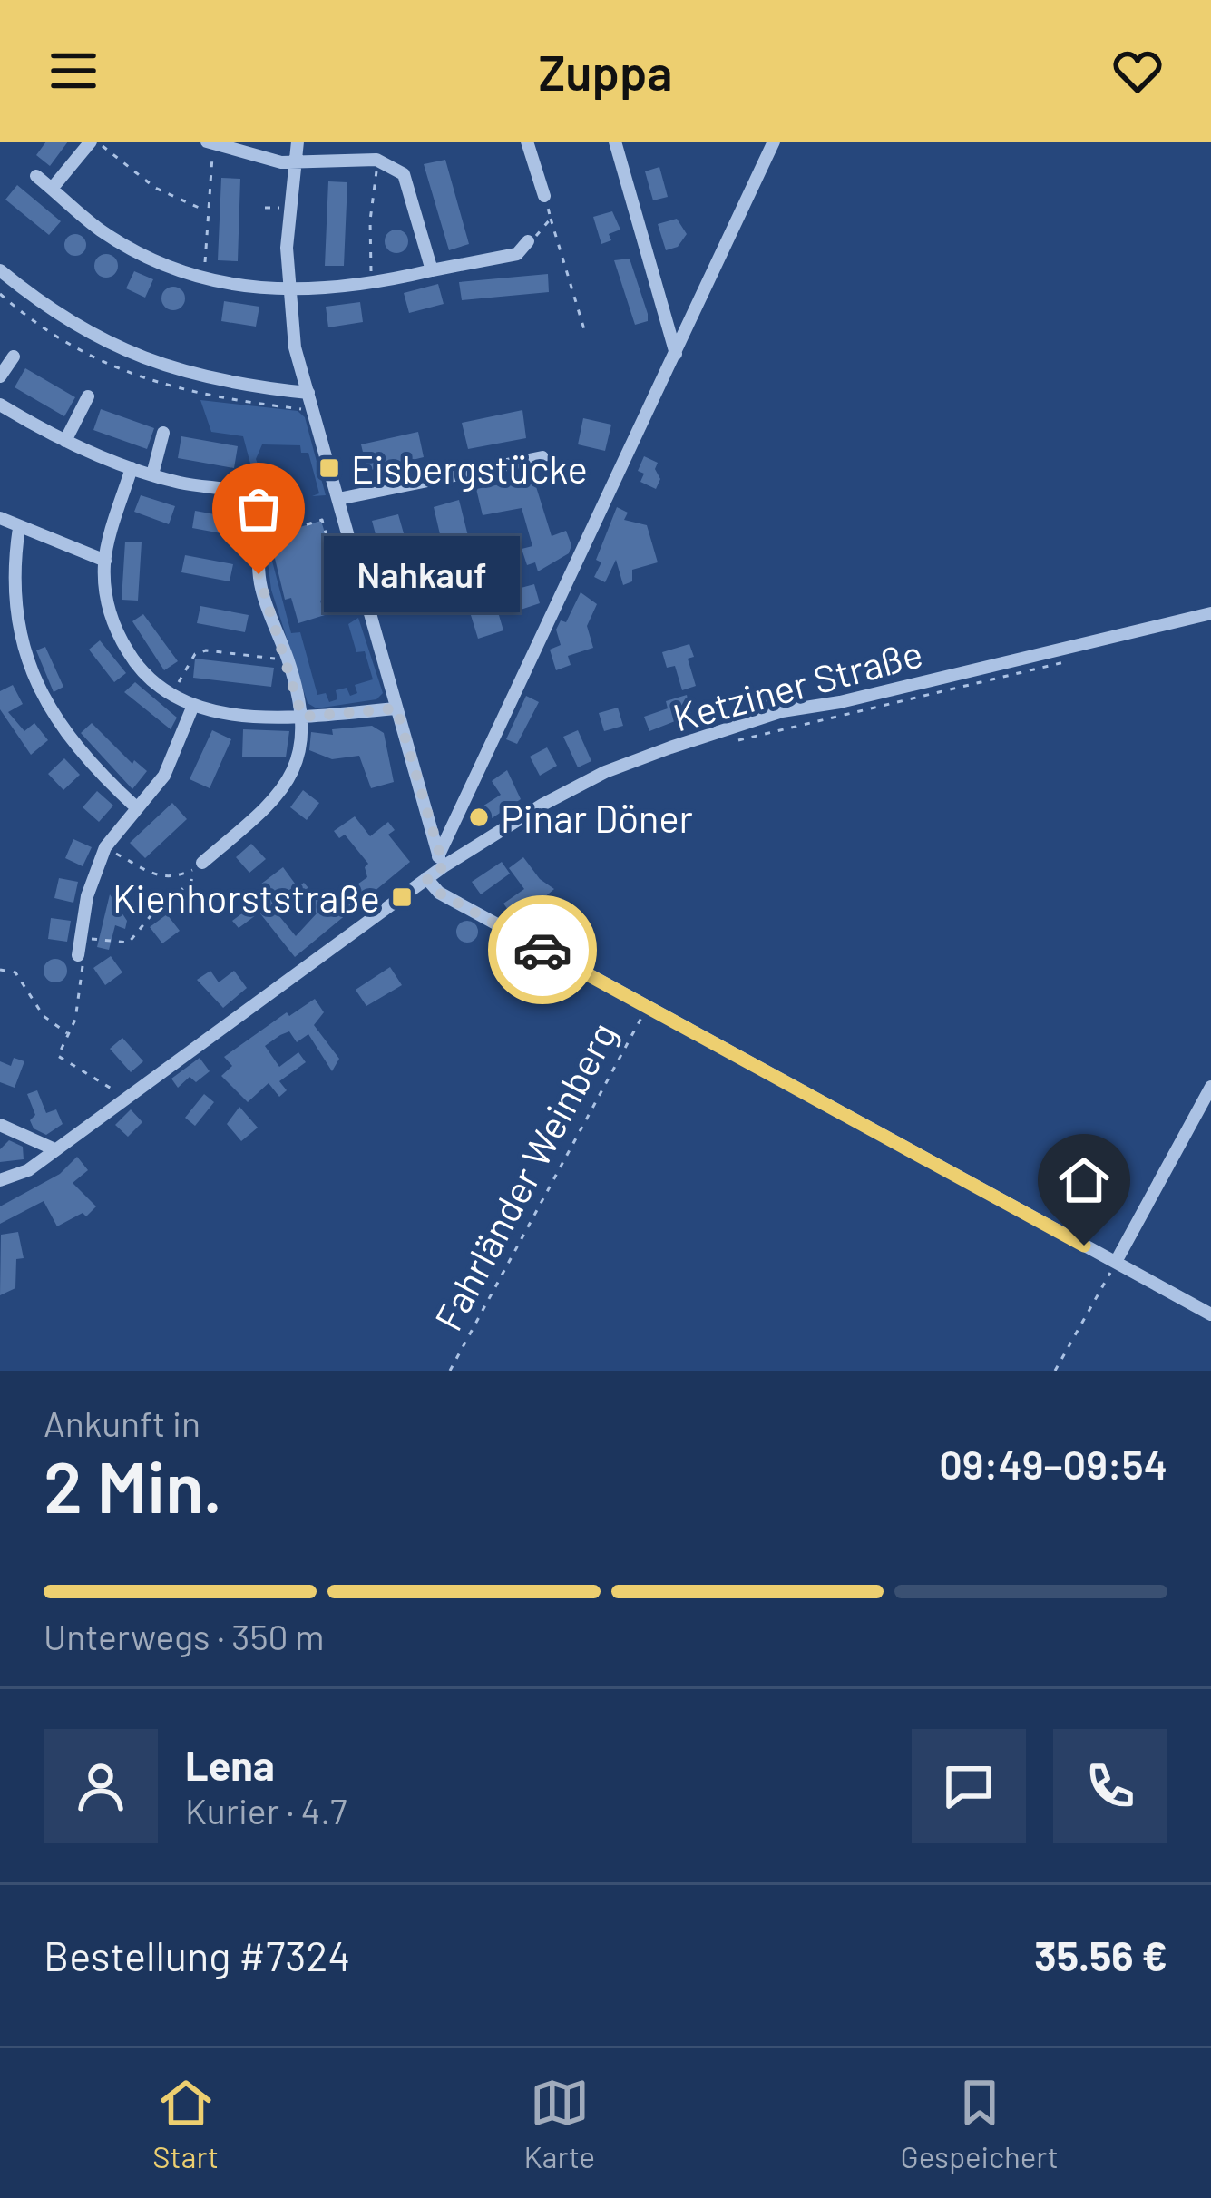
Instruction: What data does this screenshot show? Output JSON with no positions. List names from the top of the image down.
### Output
{
  "streets": {
    "street": ["Ketziner Straße"],
    "path": ["Fahrländer Weinberg"]
  },
  "places": {
    "transit": ["Eisbergstücke", "Kienhorststraße"],
    "other": ["Nahkauf", "Pinar Döner"]
  },
  "page": {
    "header": "Zuppa",
    "bubble": "Nahkauf",
    "heading": ["2 Min.", "Ankunft in", "09:49–09:54"],
    "panel": [
      "Lena",
      "Kurier · 4.7",
      "Bestellung #7324",
      "35.56 €"
    ],
    "bar": "Unterwegs · 350 m",
    "tabs": ["Start", "Karte", "Gespeichert"]
  }
}
